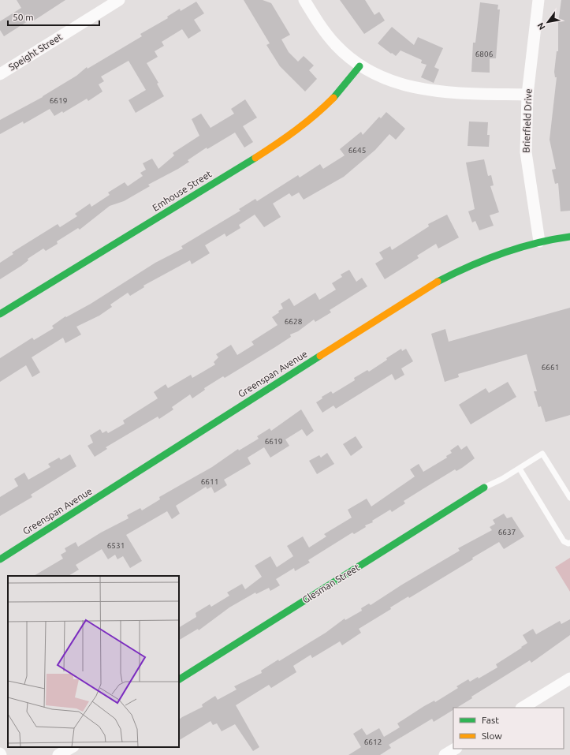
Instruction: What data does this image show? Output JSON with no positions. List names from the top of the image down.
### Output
{
  "streets": {
    "street": [
      "Speight Street",
      "Brierfield Drive",
      "Emhouse Street",
      "Greenspan Avenue",
      "Glesman Street"
    ]
  },
  "crossings": [
    ["Brierfield Drive", "Greenspan Avenue"]
  ],
  "house_numbers": [
    "6806",
    "6619",
    "6645",
    "6628",
    "6661",
    "6619",
    "6611",
    "6637",
    "6531",
    "6612"
  ],
  "legend": ["Fast", "Slow"],
  "scale_bar": "50 m",
  "north": "bottom left"
}
